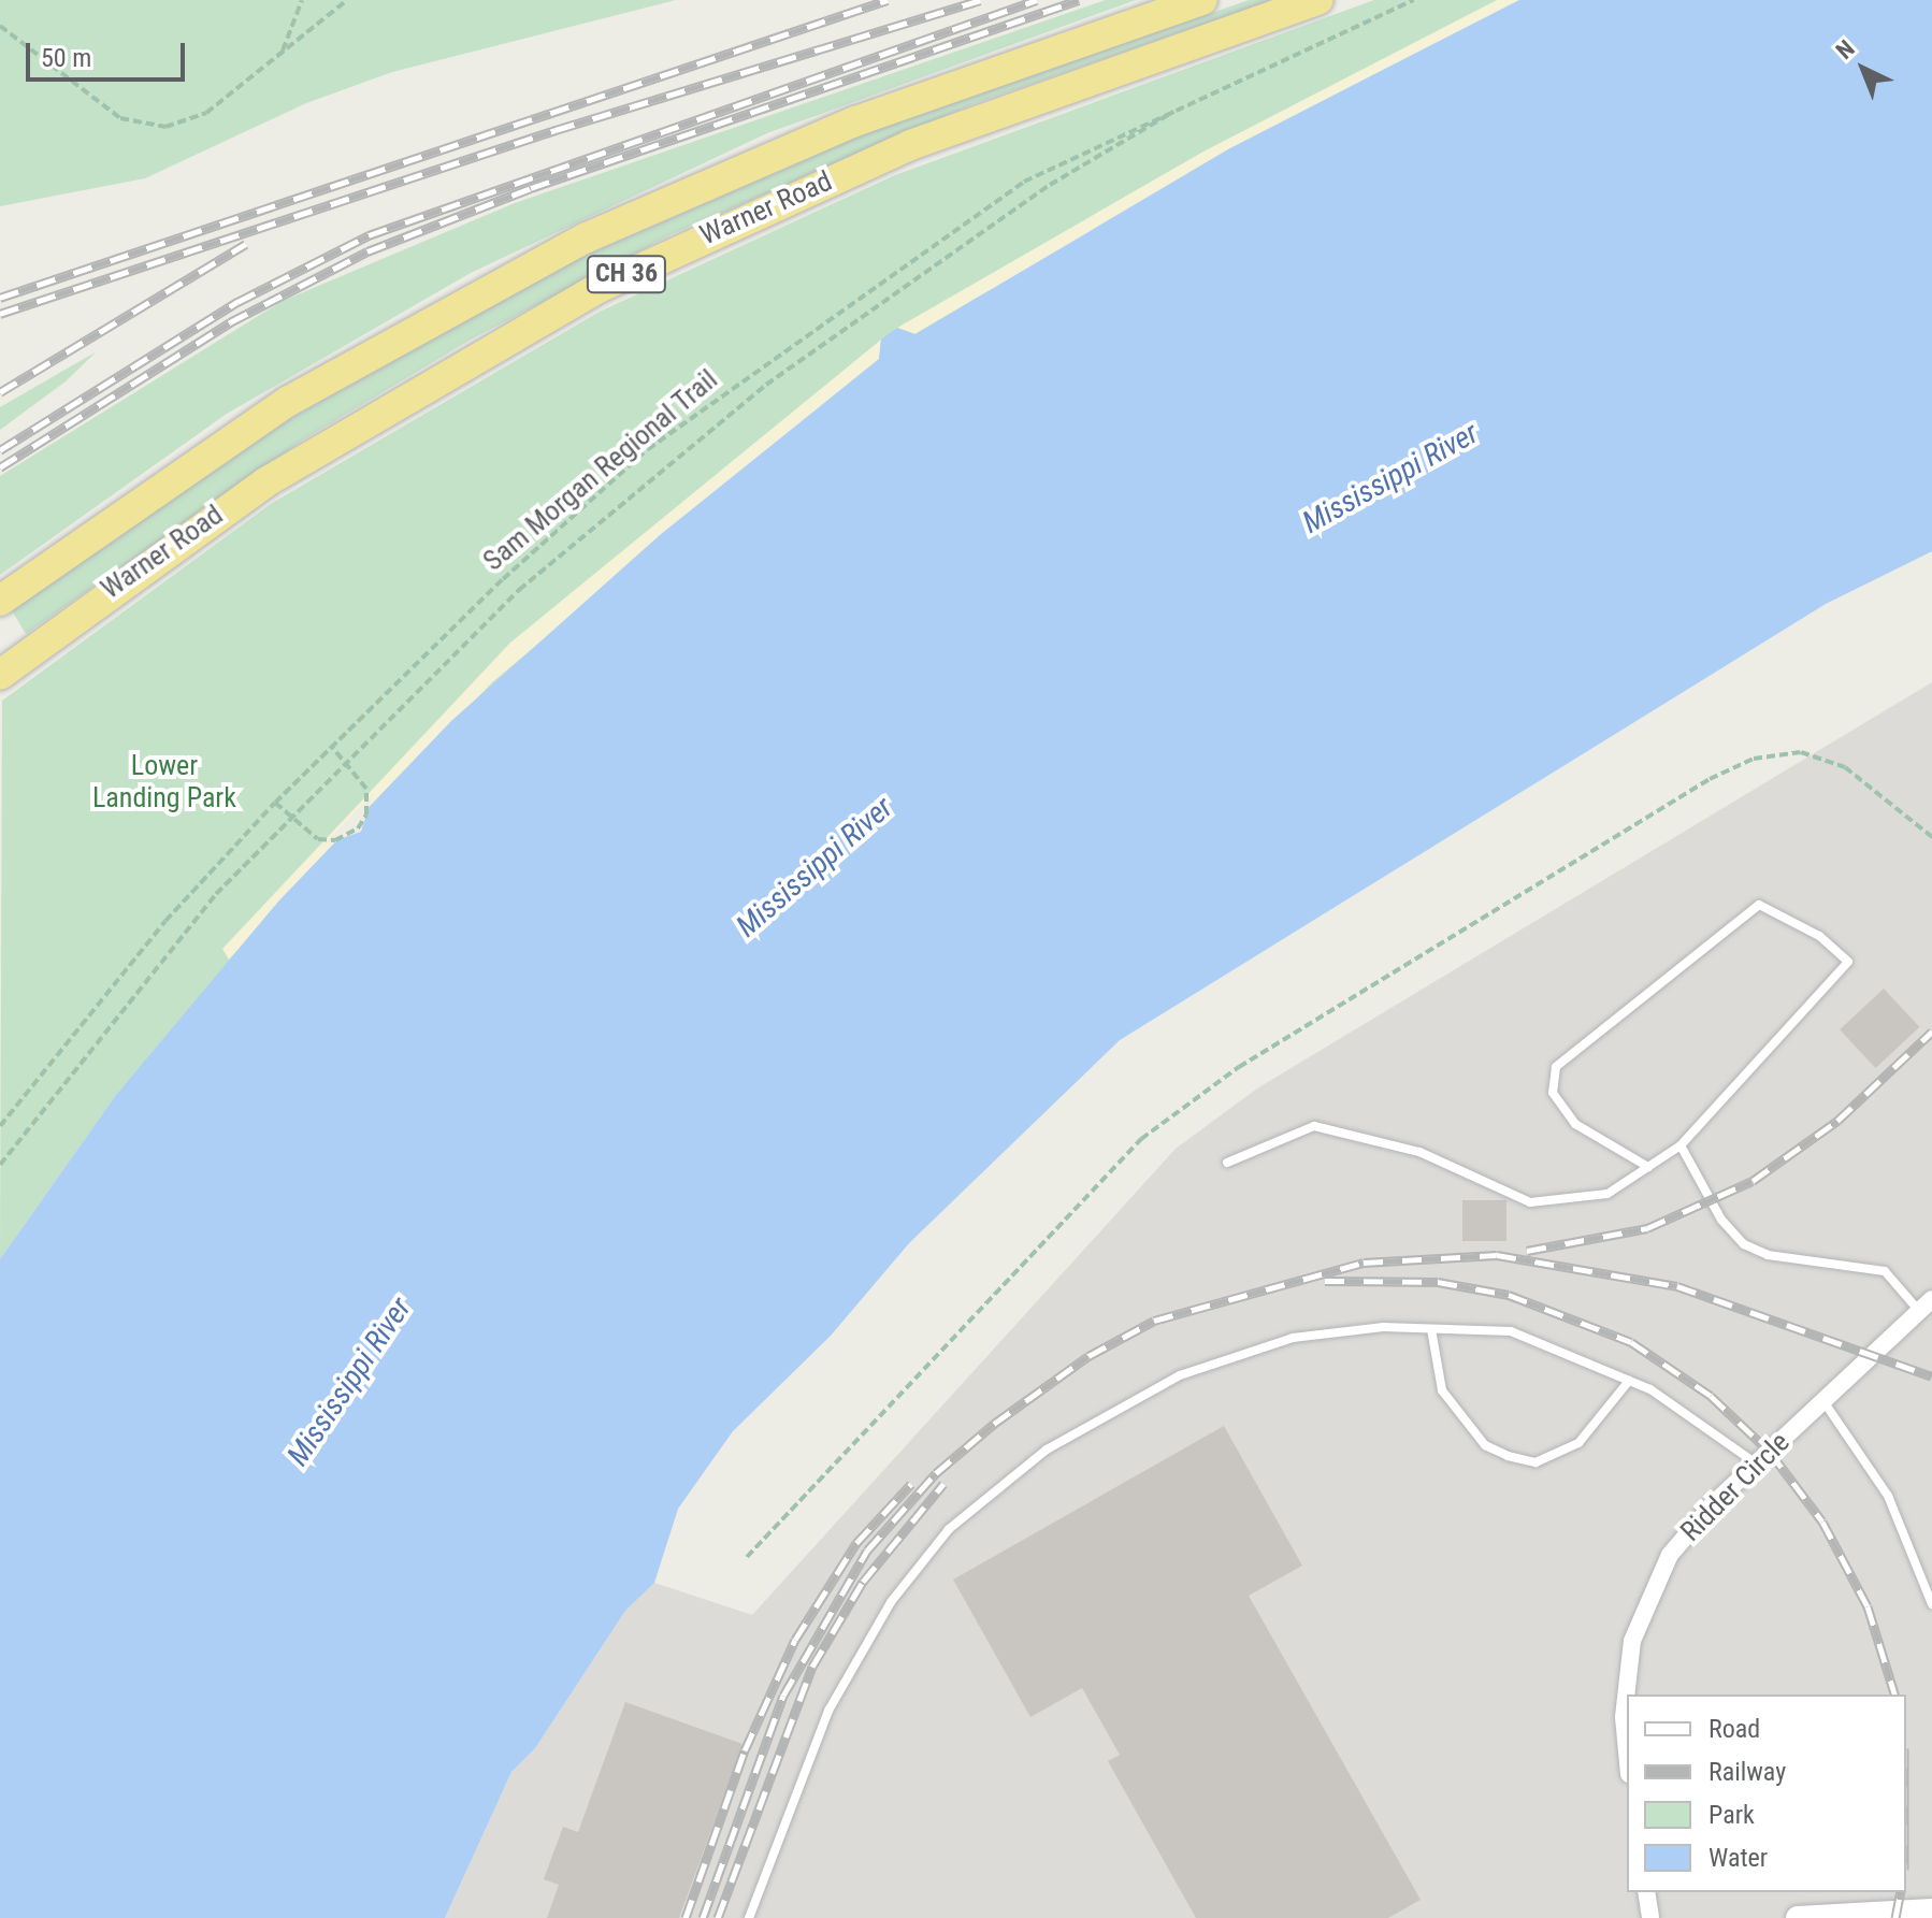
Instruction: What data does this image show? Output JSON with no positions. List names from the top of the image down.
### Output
{
  "streets": {
    "highway": ["Warner Road", "CH 36"],
    "street": ["Ridder Circle"],
    "path": ["Sam Morgan Regional Trail"]
  },
  "water": ["Mississippi River"],
  "parks": ["Lower Landing Park"],
  "legend": [
    "Road",
    "Railway",
    "Park",
    "Water"
  ],
  "scale_bar": "50 m",
  "north": "top left"
}
